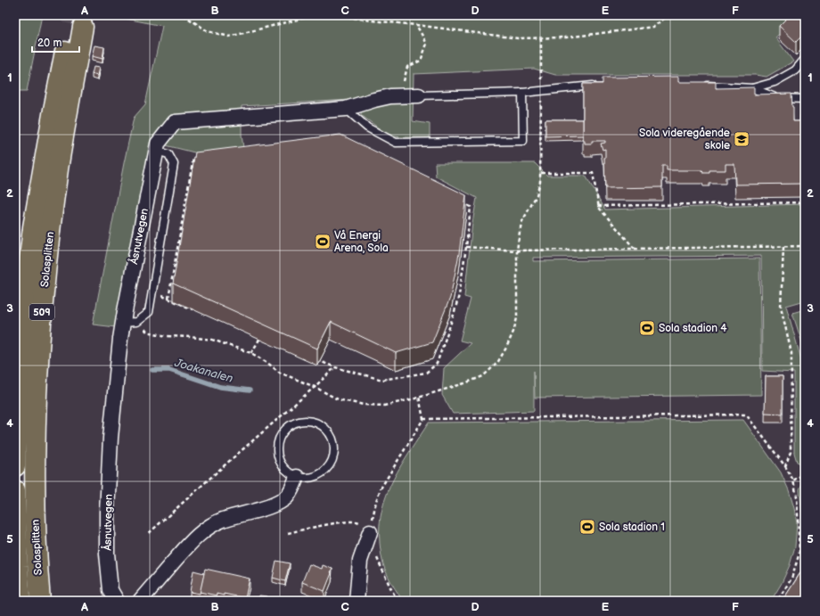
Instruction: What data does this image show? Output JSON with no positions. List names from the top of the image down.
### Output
{
  "streets": {
    "highway": ["Solasplitten", "509"],
    "street": ["Åsnutvegen"]
  },
  "water": ["Joakanalen"],
  "places": {
    "school or university": ["Sola videregående skole"],
    "sports": ["Vå Energi Arena, Sola", "Sola stadion 4", "Sola stadion 1"]
  },
  "scale_bar": "20 m",
  "grid": {
    "columns": [
      "A",
      "B",
      "C",
      "D",
      "E",
      "F"
    ],
    "rows": [
      "1",
      "2",
      "3",
      "4",
      "5"
    ]
  }
}
